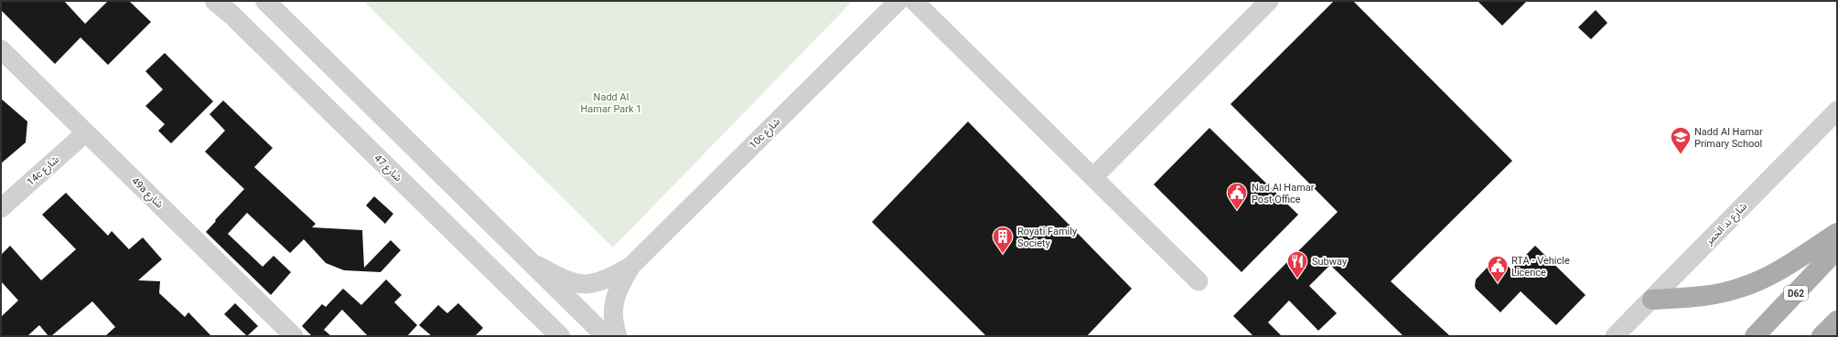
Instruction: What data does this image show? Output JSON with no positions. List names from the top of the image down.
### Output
{
  "streets": {
    "main road": ["D62"],
    "street": [
      "10c شارع",
      "شارع 47",
      "14c شارع",
      "49a شارع",
      "شارع ند الحمر"
    ]
  },
  "crossings": [
    ["14c شارع", "49a شارع"]
  ],
  "parks": ["Nadd Al Hamar Park 1"],
  "places": {
    "school or university": ["Nadd Al Hamar Primary School"],
    "public building": ["Nad Al Hamar Post Office", "RTA - Vehicle Licence"],
    "building": ["Royati Family Society"],
    "restaurant": ["Subway"]
  }
}
